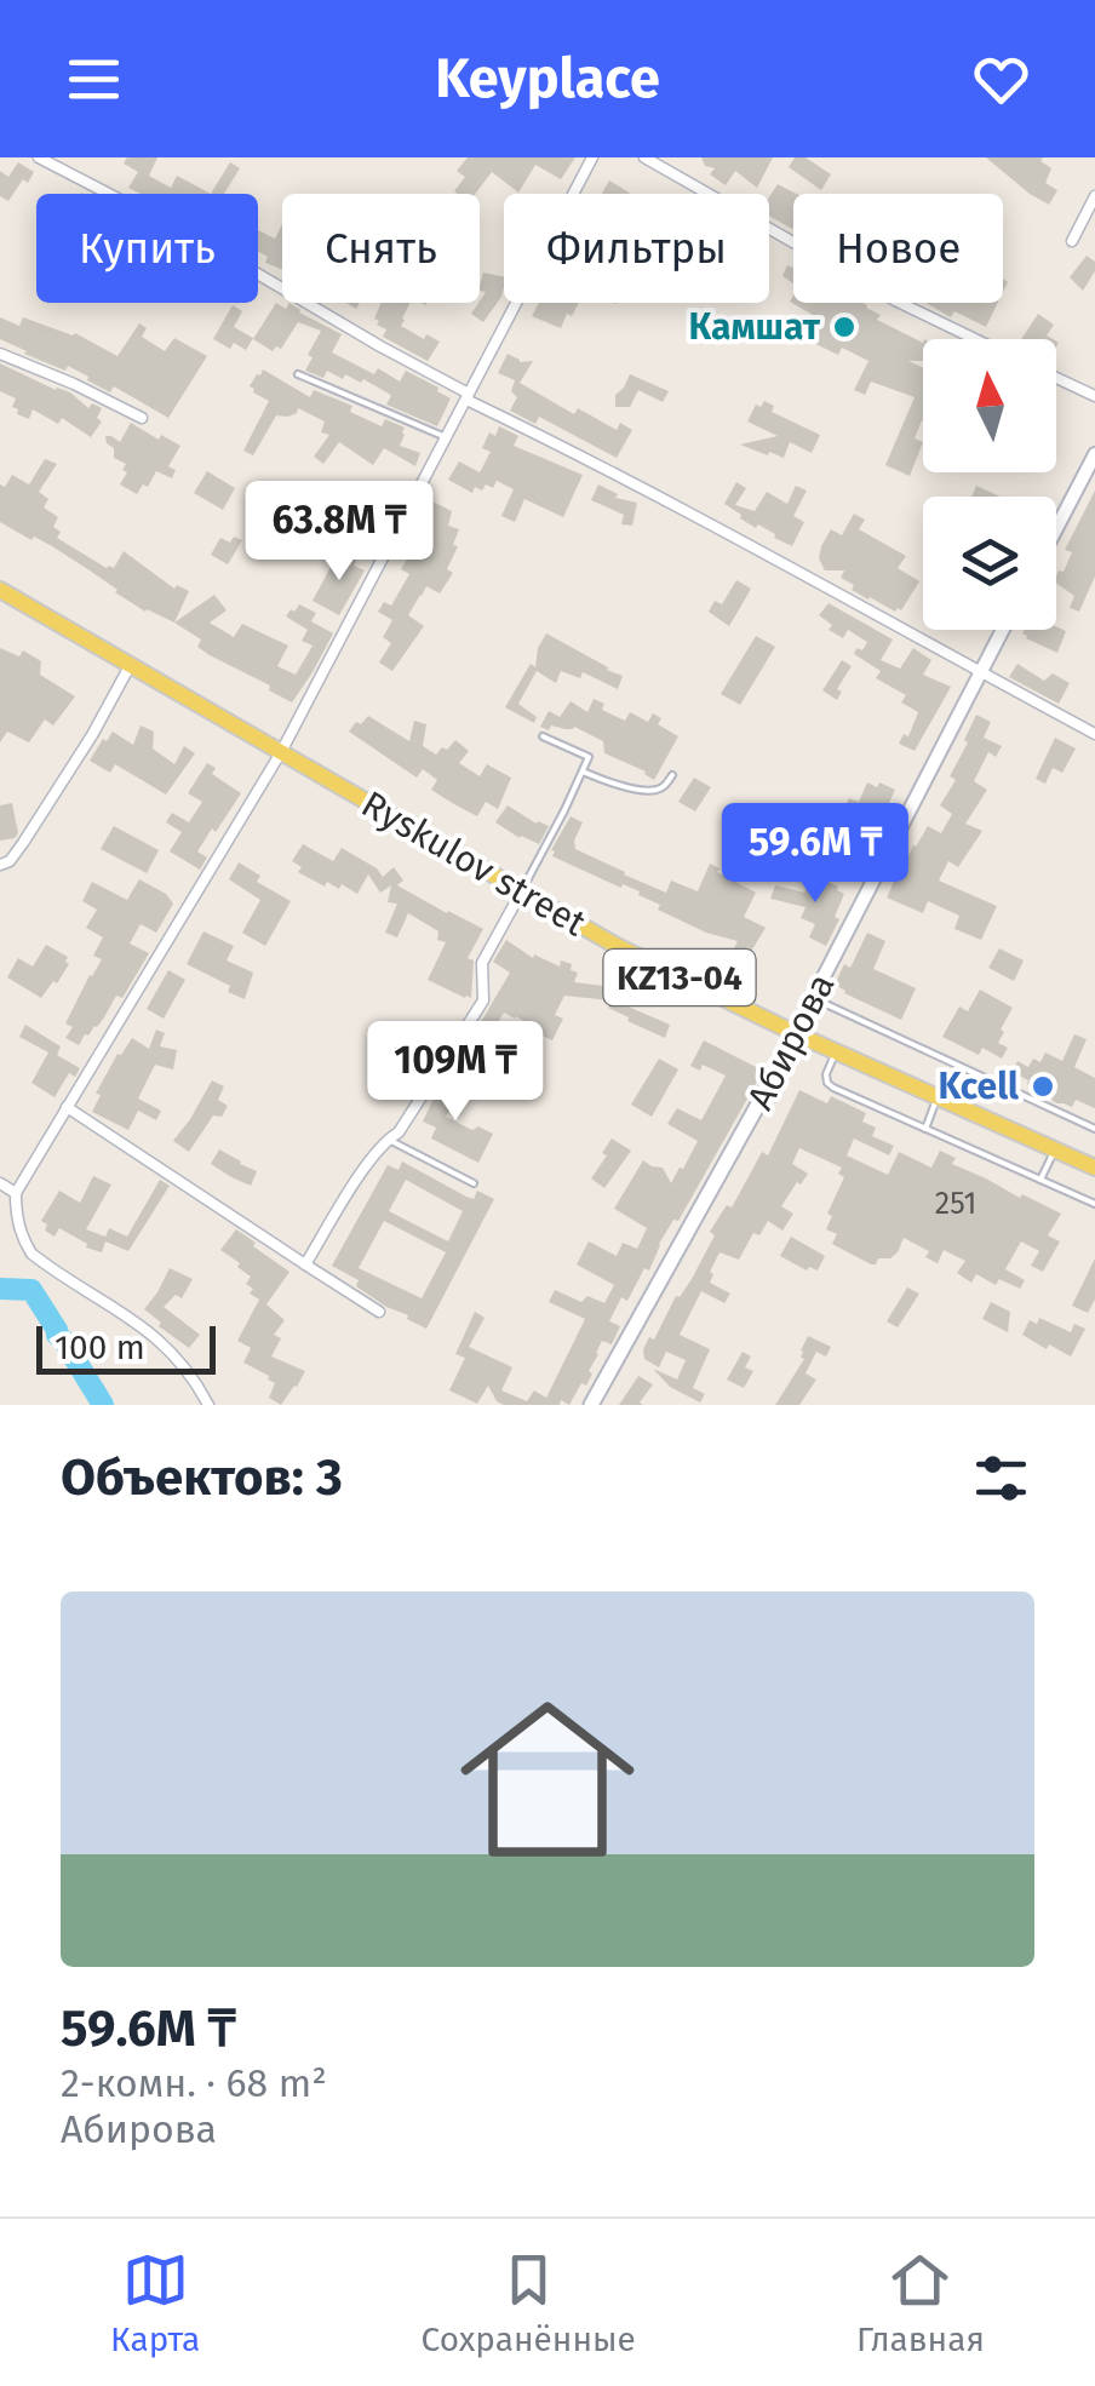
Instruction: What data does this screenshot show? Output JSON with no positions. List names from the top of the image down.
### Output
{
  "streets": {
    "main road": ["Ryskulov street", "KZ13-04", "Абирова"]
  },
  "crossings": [
    ["Ryskulov street", "Абирова"]
  ],
  "places": ["Камшат", "Kcell"],
  "house_numbers": ["251"],
  "scale_bar": "100 m",
  "north": "top",
  "page": {
    "header": "Keyplace",
    "chip": [
      "Купить",
      "Снять",
      "Фильтры",
      "Новое"
    ],
    "price": ["63.8M ₸", "59.6M ₸", "109M ₸"],
    "scale": "100 m",
    "heading": "Объектов: 3",
    "list": [
      {
        "name": "59.6M ₸",
        "note": "2-комн. · 68 m² · Абирова"
      }
    ],
    "tabs": ["Карта", "Сохранённые", "Главная"]
  }
}
